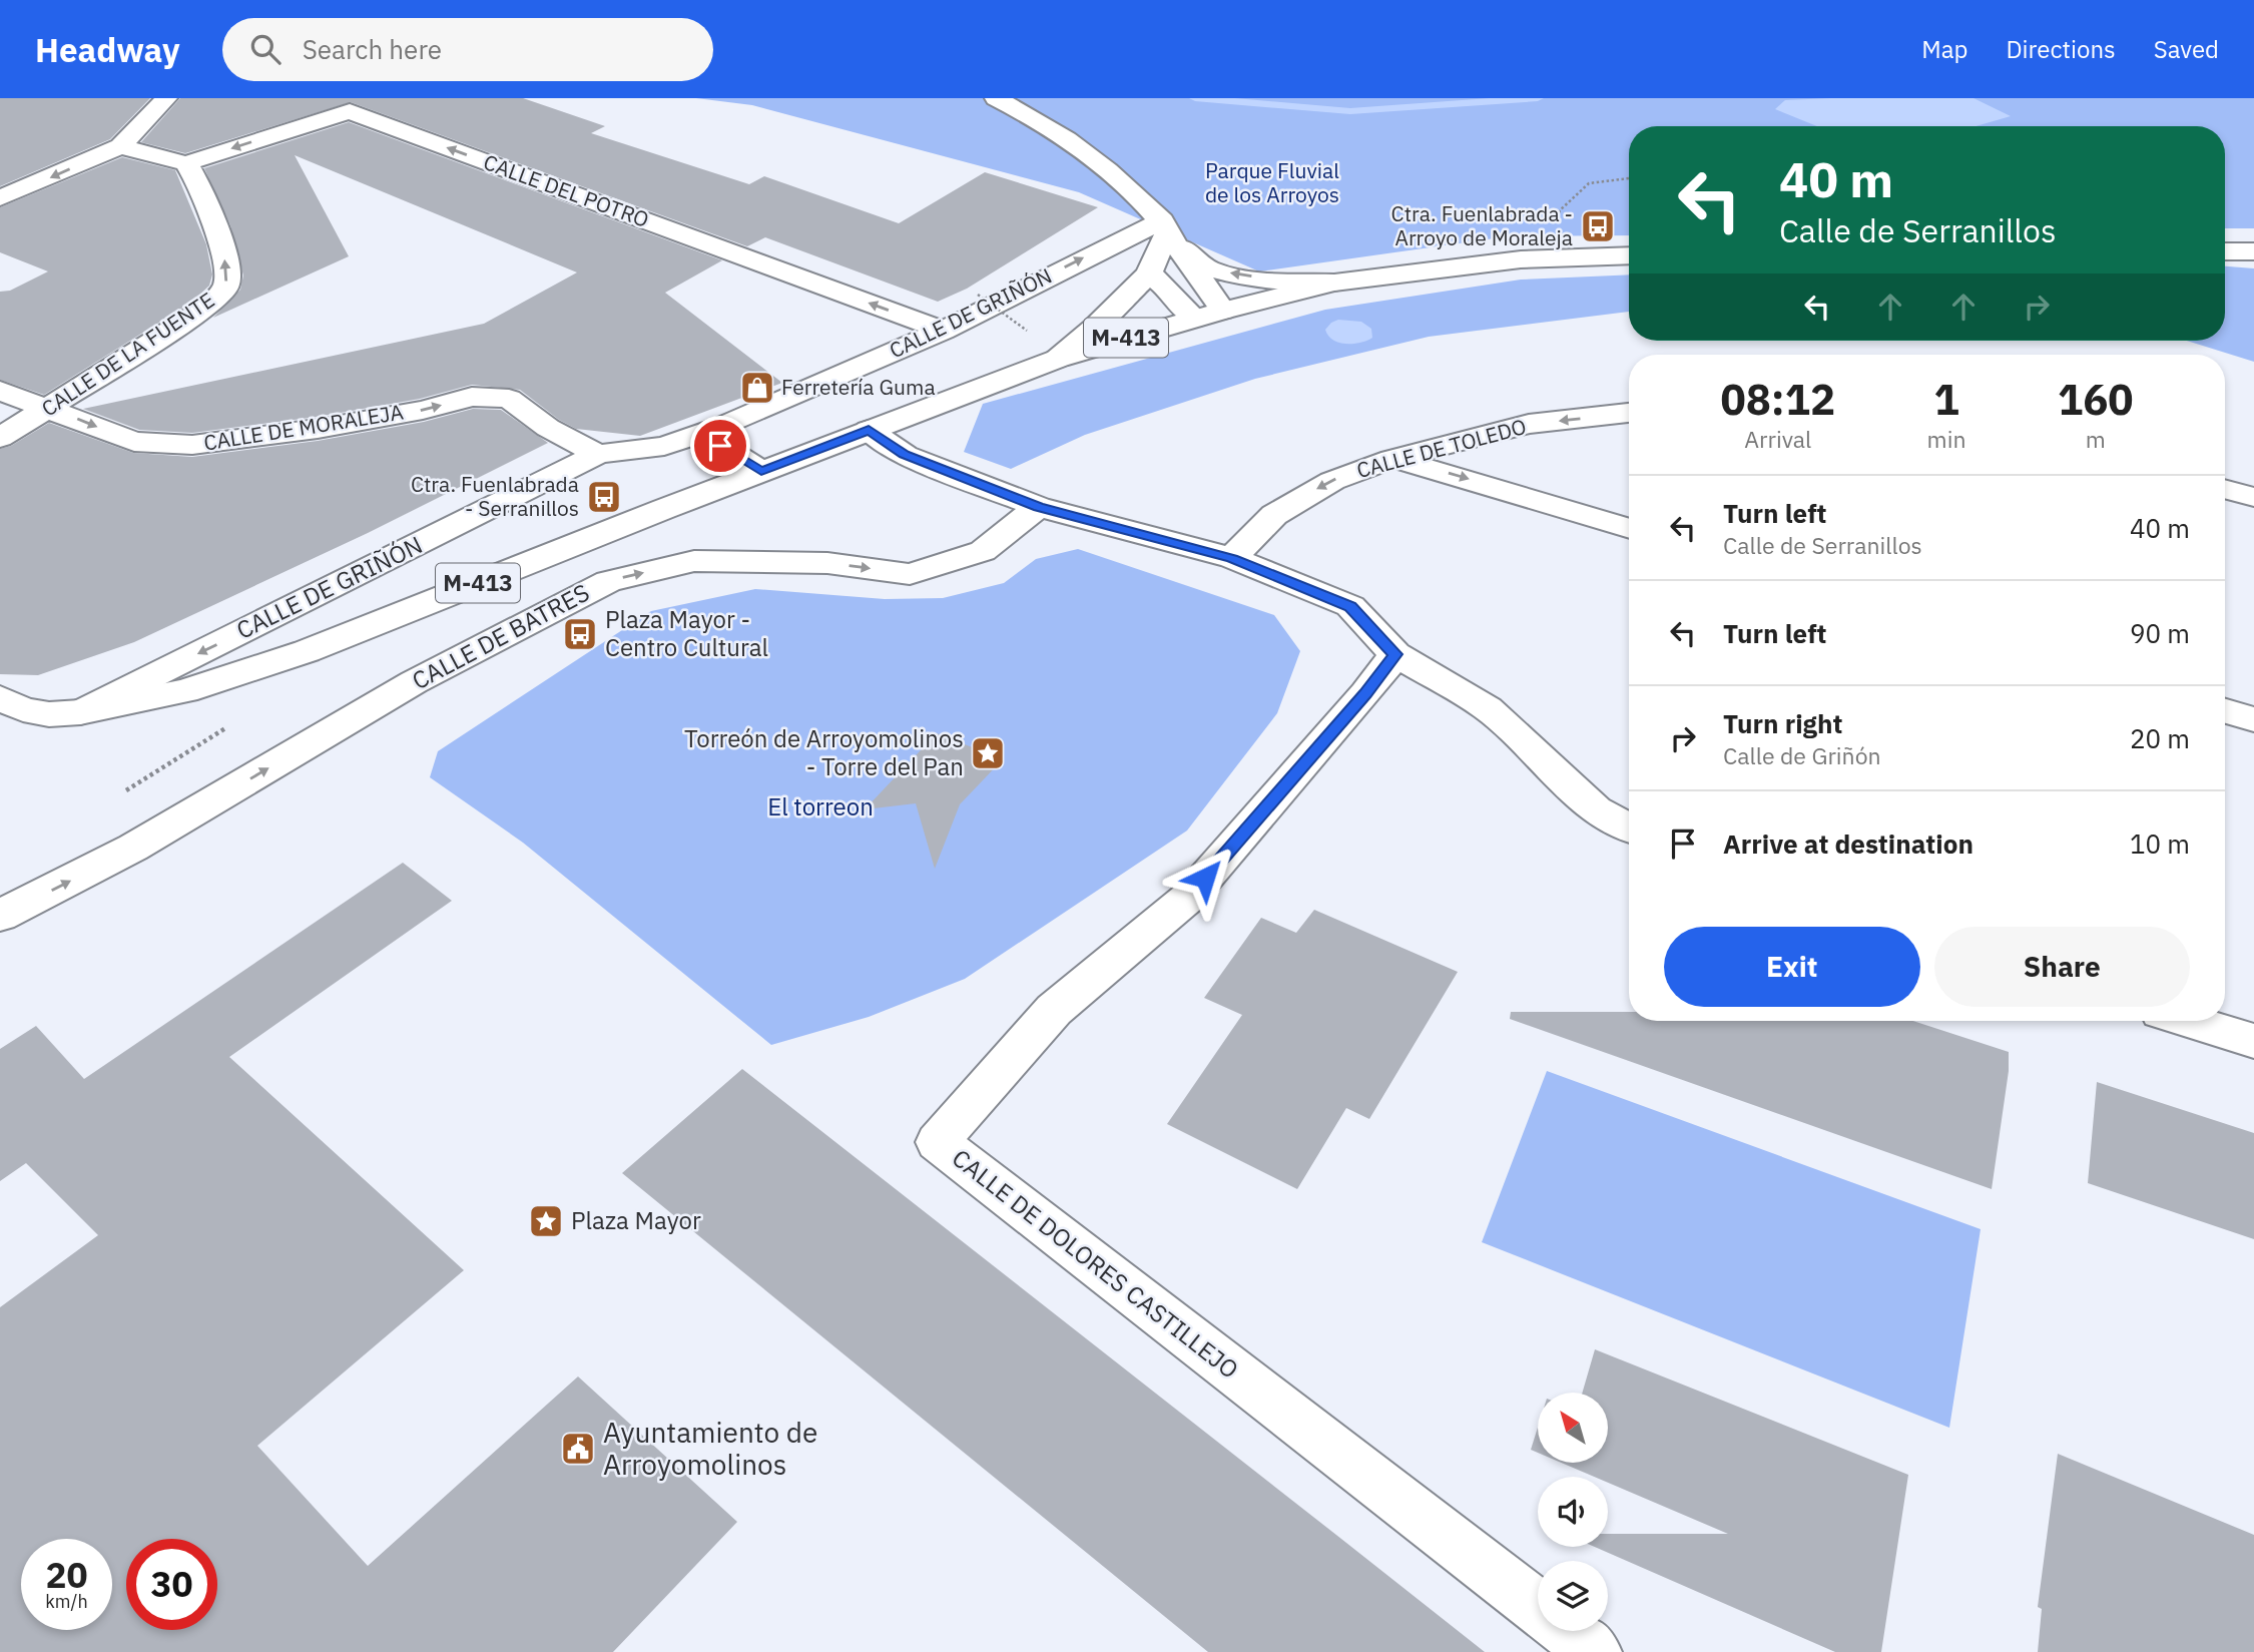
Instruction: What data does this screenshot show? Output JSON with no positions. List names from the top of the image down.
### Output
{
  "streets": {
    "street": [
      "CALLE DEL POTRO",
      "CALLE DE GRIÑÓN",
      "M-413",
      "CALLE DE LA FUENTE",
      "CALLE DE MORALEJA",
      "CALLE DE TOLEDO",
      "CALLE DE BATRES",
      "CALLE DE DOLORES CASTILLEJO"
    ]
  },
  "crossings": [
    ["CALLE DEL POTRO", "CALLE DE GRIÑÓN"],
    ["CALLE DEL POTRO", "CALLE DE LA FUENTE"],
    ["CALLE DE GRIÑÓN", "M-413"],
    ["CALLE DE GRIÑÓN", "CALLE DE MORALEJA"],
    ["CALLE DE LA FUENTE", "CALLE DE MORALEJA"]
  ],
  "one_way": ["CALLE DEL POTRO", "CALLE DE LA FUENTE"],
  "parks": ["Parque Fluvial de los Arroyos", "El torreon"],
  "places": {
    "bus stop": ["Ctra. Fuenlabrada - Arroyo de Moraleja", "Ctra. Fuenlabrada - Serranillos", "Plaza Mayor - Centro Cultural"],
    "shop": ["Ferretería Guma"],
    "place": ["Torreón de Arroyomolinos - Torre del Pan", "Plaza Mayor"],
    "public building": ["Ayuntamiento de Arroyomolinos"]
  },
  "north": "top left",
  "page": {
    "header": "Headway",
    "search": "Search here",
    "nav": ["Map", "Directions", "Saved"],
    "turn": ["40 m", "Calle de Serranillos"],
    "eta": [
      "08:12",
      "Arrival",
      "1",
      "min",
      "160",
      "m"
    ],
    "list": [
      {
        "name": "Turn left",
        "note": "Calle de Serranillos",
        "value": "40 m"
      },
      {
        "name": "Turn left",
        "value": "90 m"
      },
      {
        "name": "Turn right",
        "note": "Calle de Griñón",
        "value": "20 m"
      },
      {
        "name": "Arrive at destination",
        "value": "10 m"
      }
    ],
    "buttons": ["Exit", "Share"],
    "speed": "20 km/h",
    "limit": "30"
  }
}
